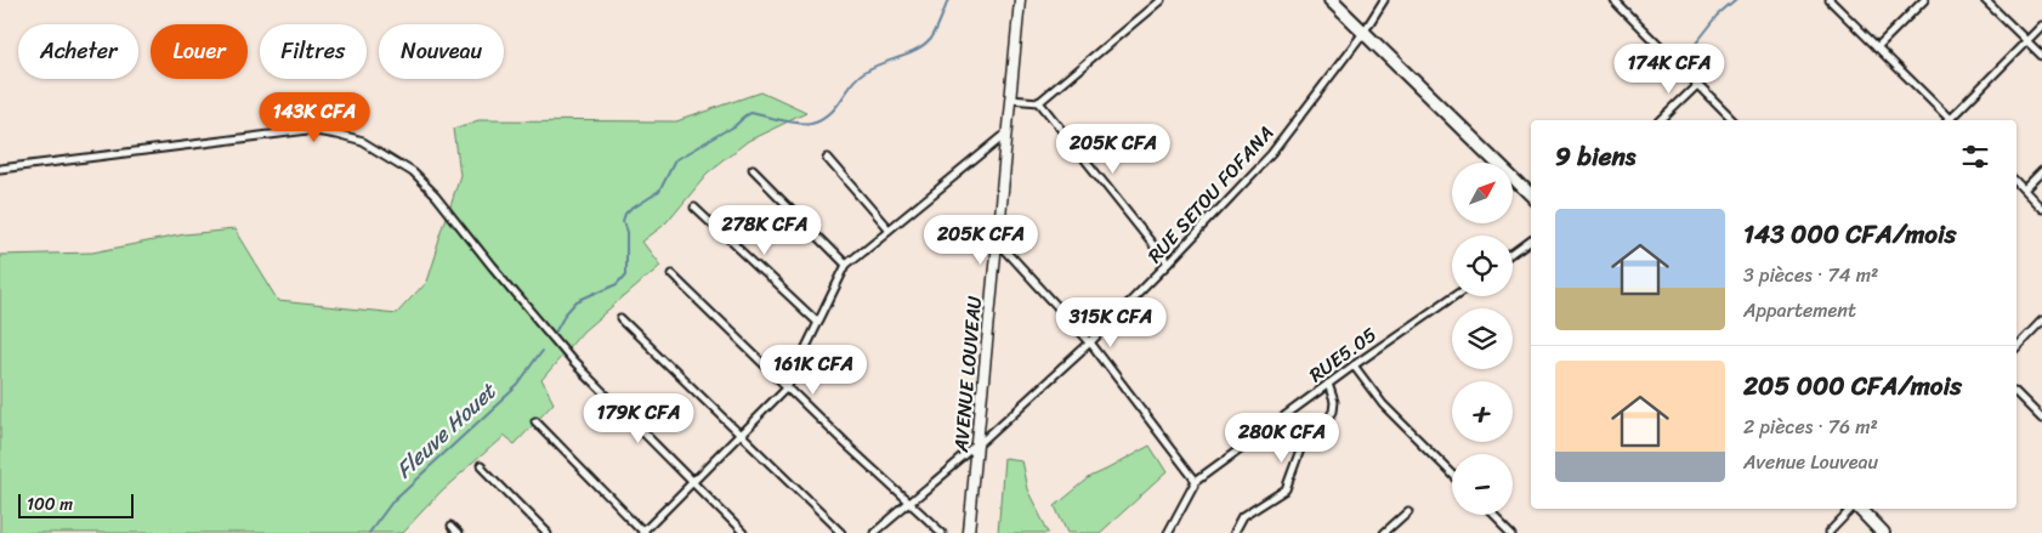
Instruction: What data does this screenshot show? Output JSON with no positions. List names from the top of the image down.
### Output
{
  "streets": {
    "main road": ["AVENUE LOUVEAU"],
    "street": ["RUE SETOU FOFANA", "RUE5.05"]
  },
  "crossings": [
    ["RUE SETOU FOFANA", "AVENUE LOUVEAU"]
  ],
  "water": ["Fleuve Houet"],
  "scale_bar": "100 m",
  "north": "top right",
  "page": {
    "chip": [
      "Acheter",
      "Louer",
      "Filtres",
      "Nouveau"
    ],
    "price": [
      "174K CFA",
      "143K CFA",
      "205K CFA",
      "278K CFA",
      "205K CFA",
      "315K CFA",
      "161K CFA",
      "179K CFA",
      "280K CFA"
    ],
    "heading": "9 biens",
    "map_buttons": ["+", "−"],
    "list": [
      {
        "name": "143 000 CFA/mois",
        "note": "3 pièces · 74 m² · Appartement"
      },
      {
        "name": "205 000 CFA/mois",
        "note": "2 pièces · 76 m² · Avenue Louveau"
      }
    ],
    "scale": "100 m"
  }
}
